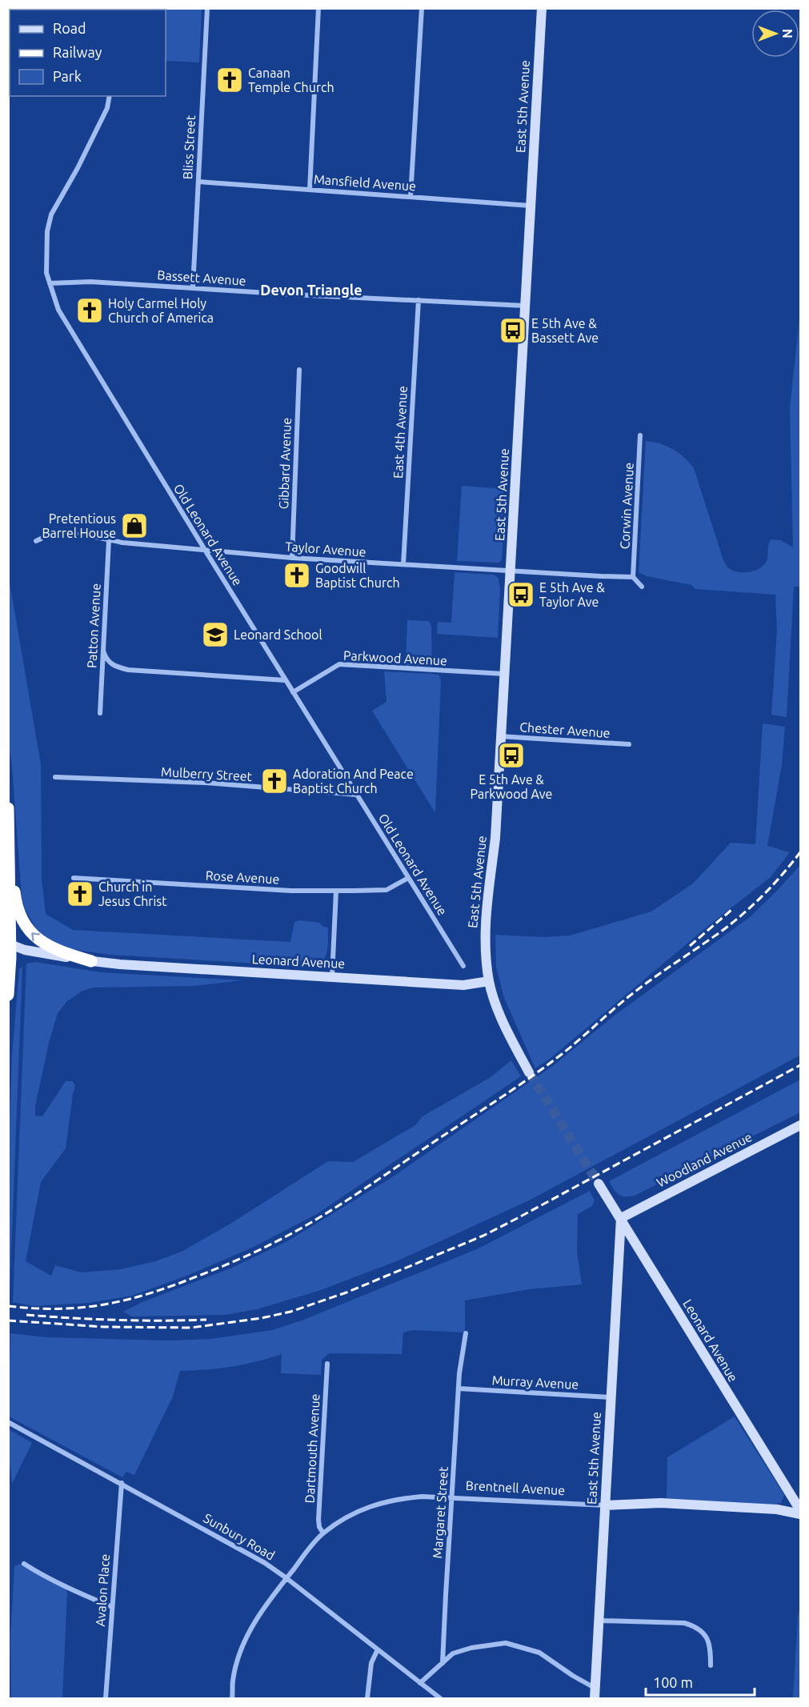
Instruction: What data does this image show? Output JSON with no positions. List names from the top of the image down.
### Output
{
  "streets": {
    "main road": [
      "East 5th Avenue",
      "Leonard Avenue",
      "Woodland Avenue",
      "Brentnell Avenue"
    ],
    "street": [
      "Bliss Street",
      "Mansfield Avenue",
      "Bassett Avenue",
      "East 4th Avenue",
      "Gibbard Avenue",
      "Corwin Avenue",
      "Old Leonard Avenue",
      "Taylor Avenue",
      "Patton Avenue",
      "Parkwood Avenue",
      "Chester Avenue",
      "Mulberry Street",
      "Rose Avenue",
      "Murray Avenue",
      "Dartmouth Avenue",
      "Margaret Street",
      "Sunbury Road",
      "Avalon Place"
    ]
  },
  "crossings": [
    ["East 5th Avenue", "Mansfield Avenue"],
    ["East 5th Avenue", "Bassett Avenue"],
    ["East 5th Avenue", "Taylor Avenue"],
    ["East 5th Avenue", "Parkwood Avenue"],
    ["East 5th Avenue", "Chester Avenue"],
    ["East 5th Avenue", "Leonard Avenue"],
    ["East 5th Avenue", "Woodland Avenue"],
    ["East 5th Avenue", "Murray Avenue"],
    ["East 5th Avenue", "Brentnell Avenue"],
    ["Bliss Street", "Mansfield Avenue"],
    ["Bliss Street", "Bassett Avenue"],
    ["Bassett Avenue", "East 4th Avenue"],
    ["Bassett Avenue", "Old Leonard Avenue"],
    ["East 4th Avenue", "Taylor Avenue"],
    ["Gibbard Avenue", "Taylor Avenue"],
    ["Corwin Avenue", "Taylor Avenue"],
    ["Old Leonard Avenue", "Taylor Avenue"],
    ["Old Leonard Avenue", "Parkwood Avenue"],
    ["Old Leonard Avenue", "Mulberry Street"],
    ["Old Leonard Avenue", "Rose Avenue"],
    ["Taylor Avenue", "Patton Avenue"],
    ["Leonard Avenue", "Woodland Avenue"],
    ["Leonard Avenue", "Brentnell Avenue"],
    ["Murray Avenue", "Margaret Street"],
    ["Dartmouth Avenue", "Brentnell Avenue"],
    ["Brentnell Avenue", "Margaret Street"],
    ["Brentnell Avenue", "Sunbury Road"],
    ["Sunbury Road", "Avalon Place"]
  ],
  "districts": ["Devon Triangle"],
  "places": {
    "church": [
      "Canaan Temple Church",
      "Holy Carmel Holy Church of America",
      "Goodwill Baptist Church",
      "Adoration And Peace Baptist Church",
      "Church in Jesus Christ"
    ],
    "bus stop": ["E 5th Ave & Bassett Ave", "E 5th Ave & Taylor Ave", "E 5th Ave & Parkwood Ave"],
    "shop": ["Pretentious Barrel House"],
    "school or university": ["Leonard School"]
  },
  "legend": ["Road", "Railway", "Park"],
  "scale_bar": "100 m",
  "north": "right"
}
